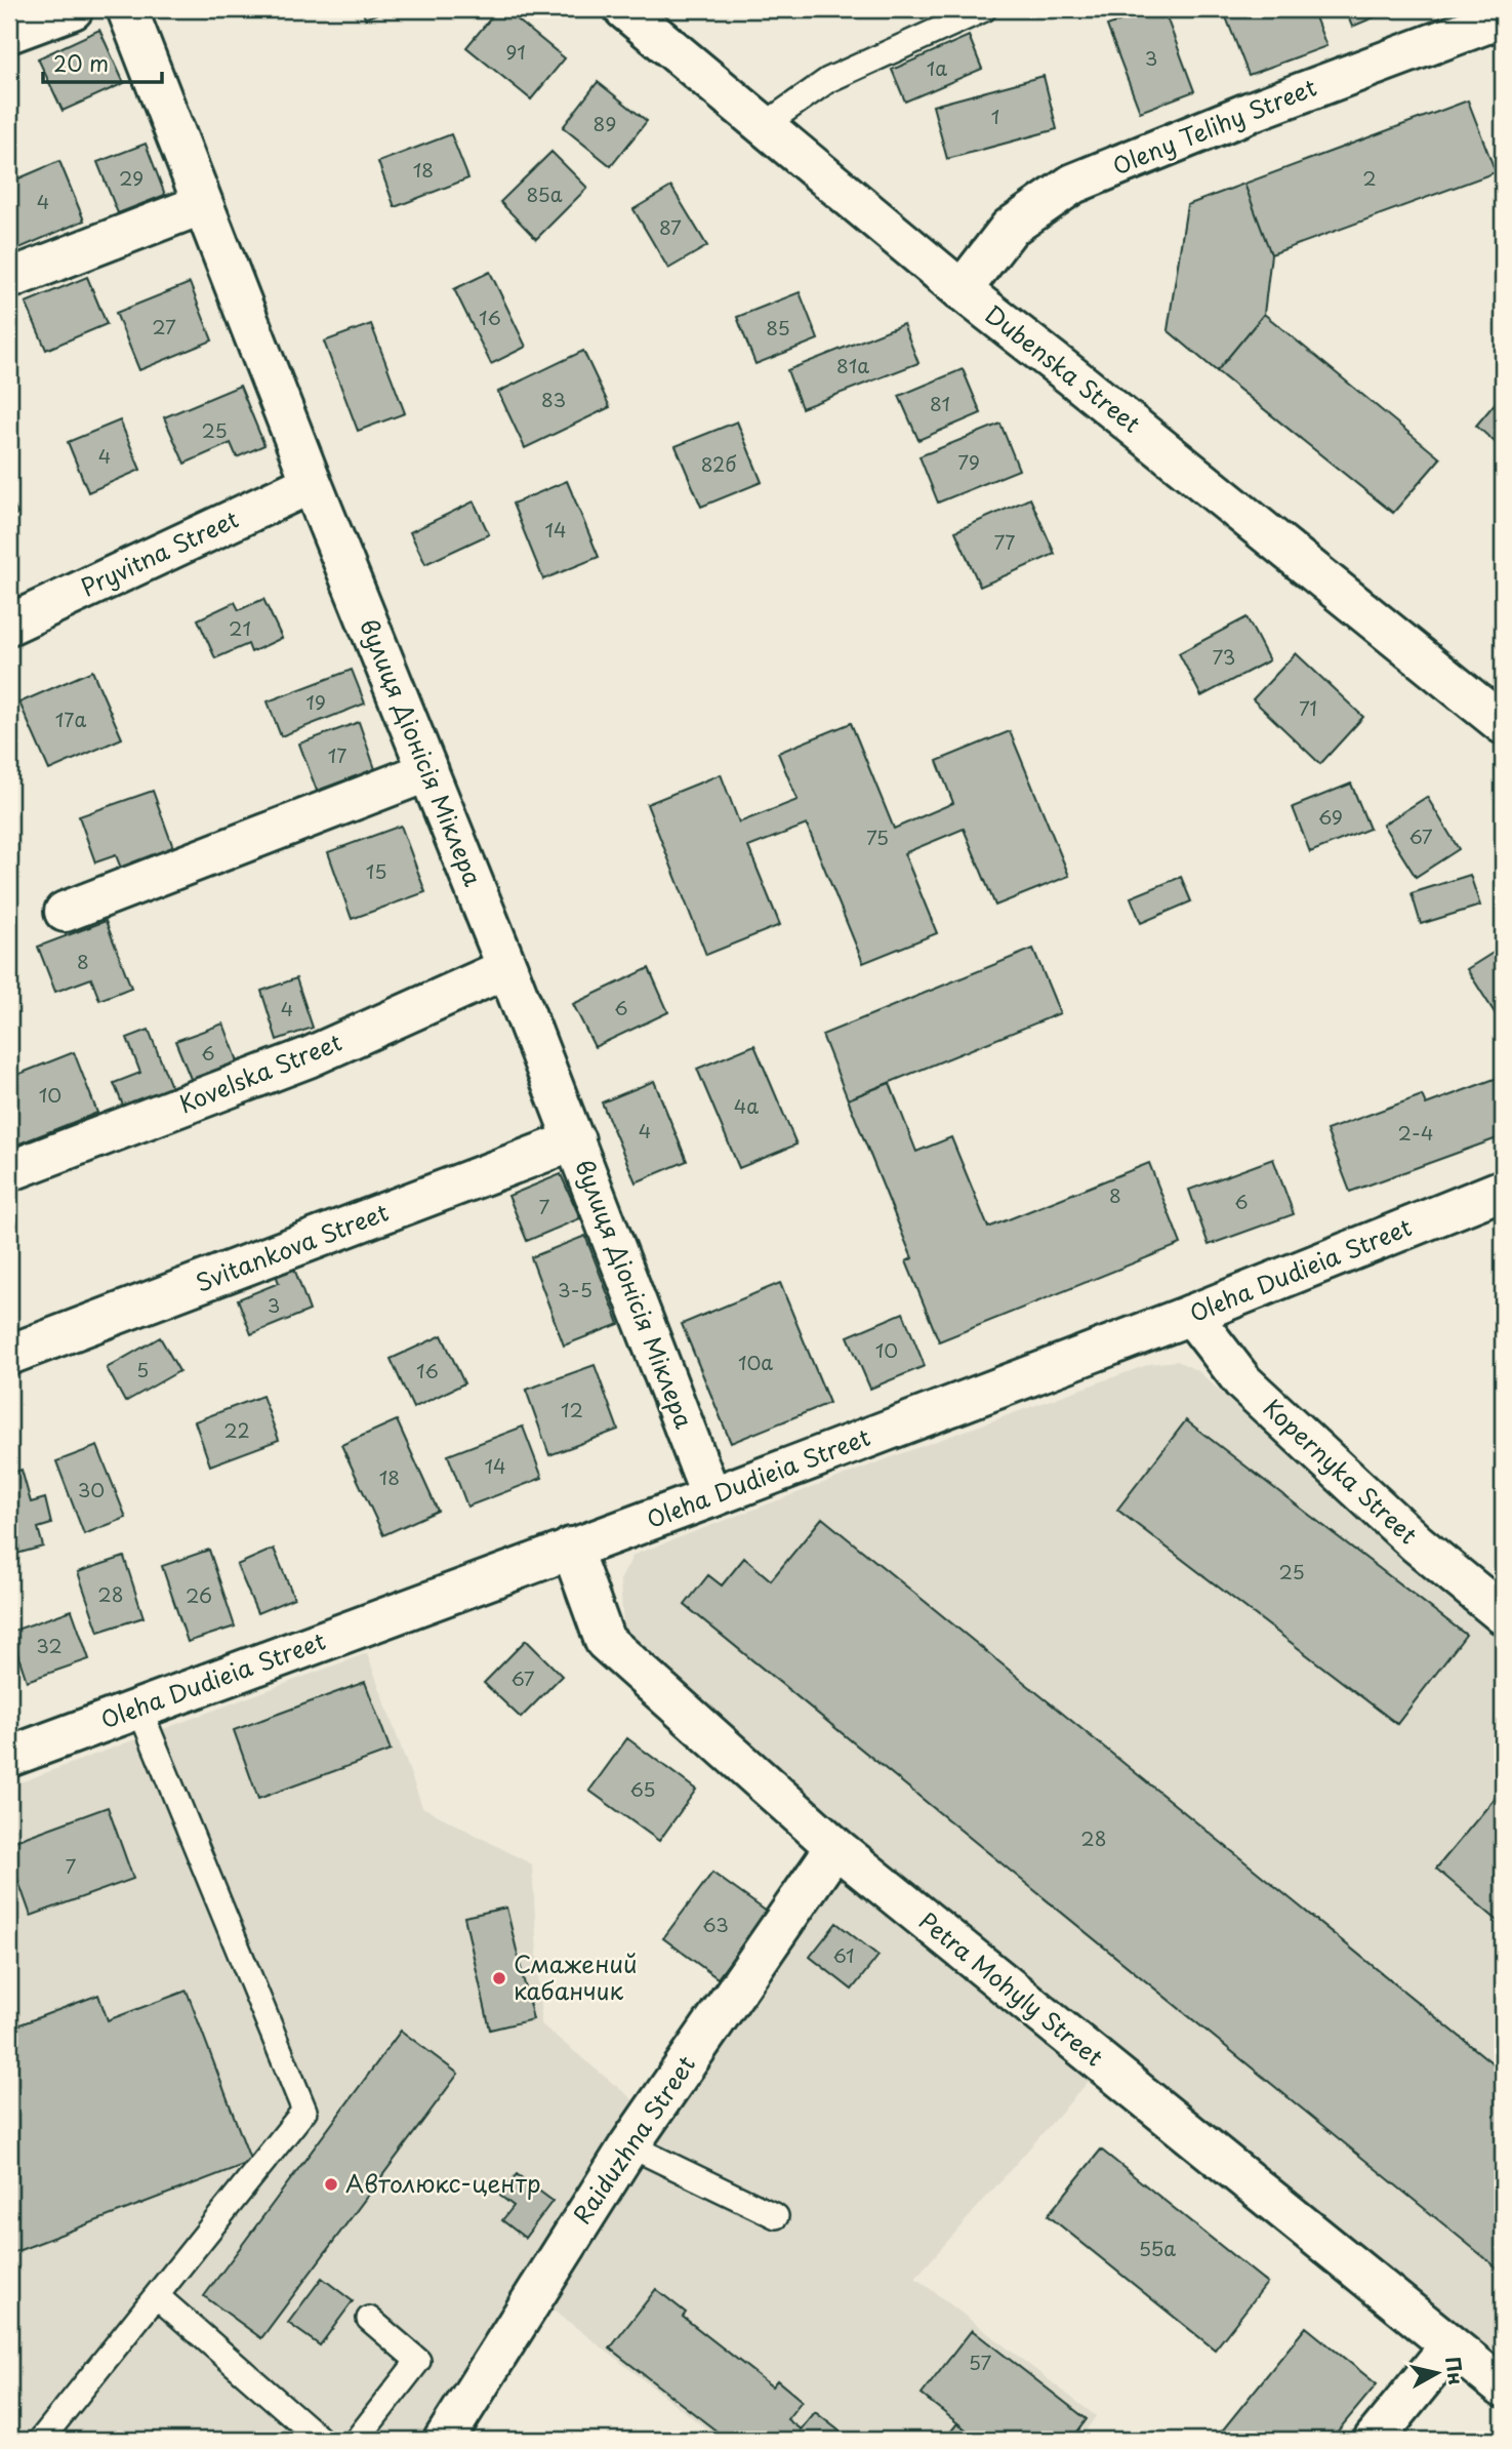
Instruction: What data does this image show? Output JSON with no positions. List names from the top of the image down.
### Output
{
  "streets": {
    "street": [
      "Oleny Telihy Street",
      "Dubenska Street",
      "Pryvitna Street",
      "вулиця Діонісія Міклера",
      "Kovelska Street",
      "Svitankova Street",
      "Oleha Dudieia Street",
      "Kopernyka Street",
      "Petra Mohyly Street",
      "Raiduzhna Street"
    ]
  },
  "crossings": [
    ["Oleny Telihy Street", "Dubenska Street"],
    ["Pryvitna Street", "вулиця Діонісія Міклера"],
    ["вулиця Діонісія Міклера", "Kovelska Street"],
    ["вулиця Діонісія Міклера", "Svitankova Street"],
    ["вулиця Діонісія Міклера", "Oleha Dudieia Street"],
    ["Oleha Dudieia Street", "Kopernyka Street"],
    ["Oleha Dudieia Street", "Petra Mohyly Street"],
    ["Petra Mohyly Street", "Raiduzhna Street"]
  ],
  "places": ["Смажений кабанчик", "Автолюкс-центр"],
  "house_numbers": [
    "91",
    "3",
    "1а",
    "1",
    "89",
    "18",
    "29",
    "2",
    "85а",
    "4",
    "87",
    "16",
    "27",
    "85",
    "81а",
    "83",
    "81",
    "25",
    "4",
    "79",
    "82б",
    "14",
    "77",
    "21",
    "73",
    "19",
    "71",
    "17а",
    "17",
    "69",
    "67",
    "75",
    "15",
    "8",
    "6",
    "4",
    "6",
    "10",
    "4а",
    "4",
    "2-4",
    "8",
    "6",
    "7",
    "3-5",
    "3",
    "10",
    "10а",
    "5",
    "16",
    "12",
    "22",
    "14",
    "18",
    "30",
    "25",
    "28",
    "26",
    "32",
    "67",
    "65",
    "28",
    "7",
    "63",
    "61",
    "55а",
    "57"
  ],
  "scale_bar": "20 m",
  "north": "right"
}
